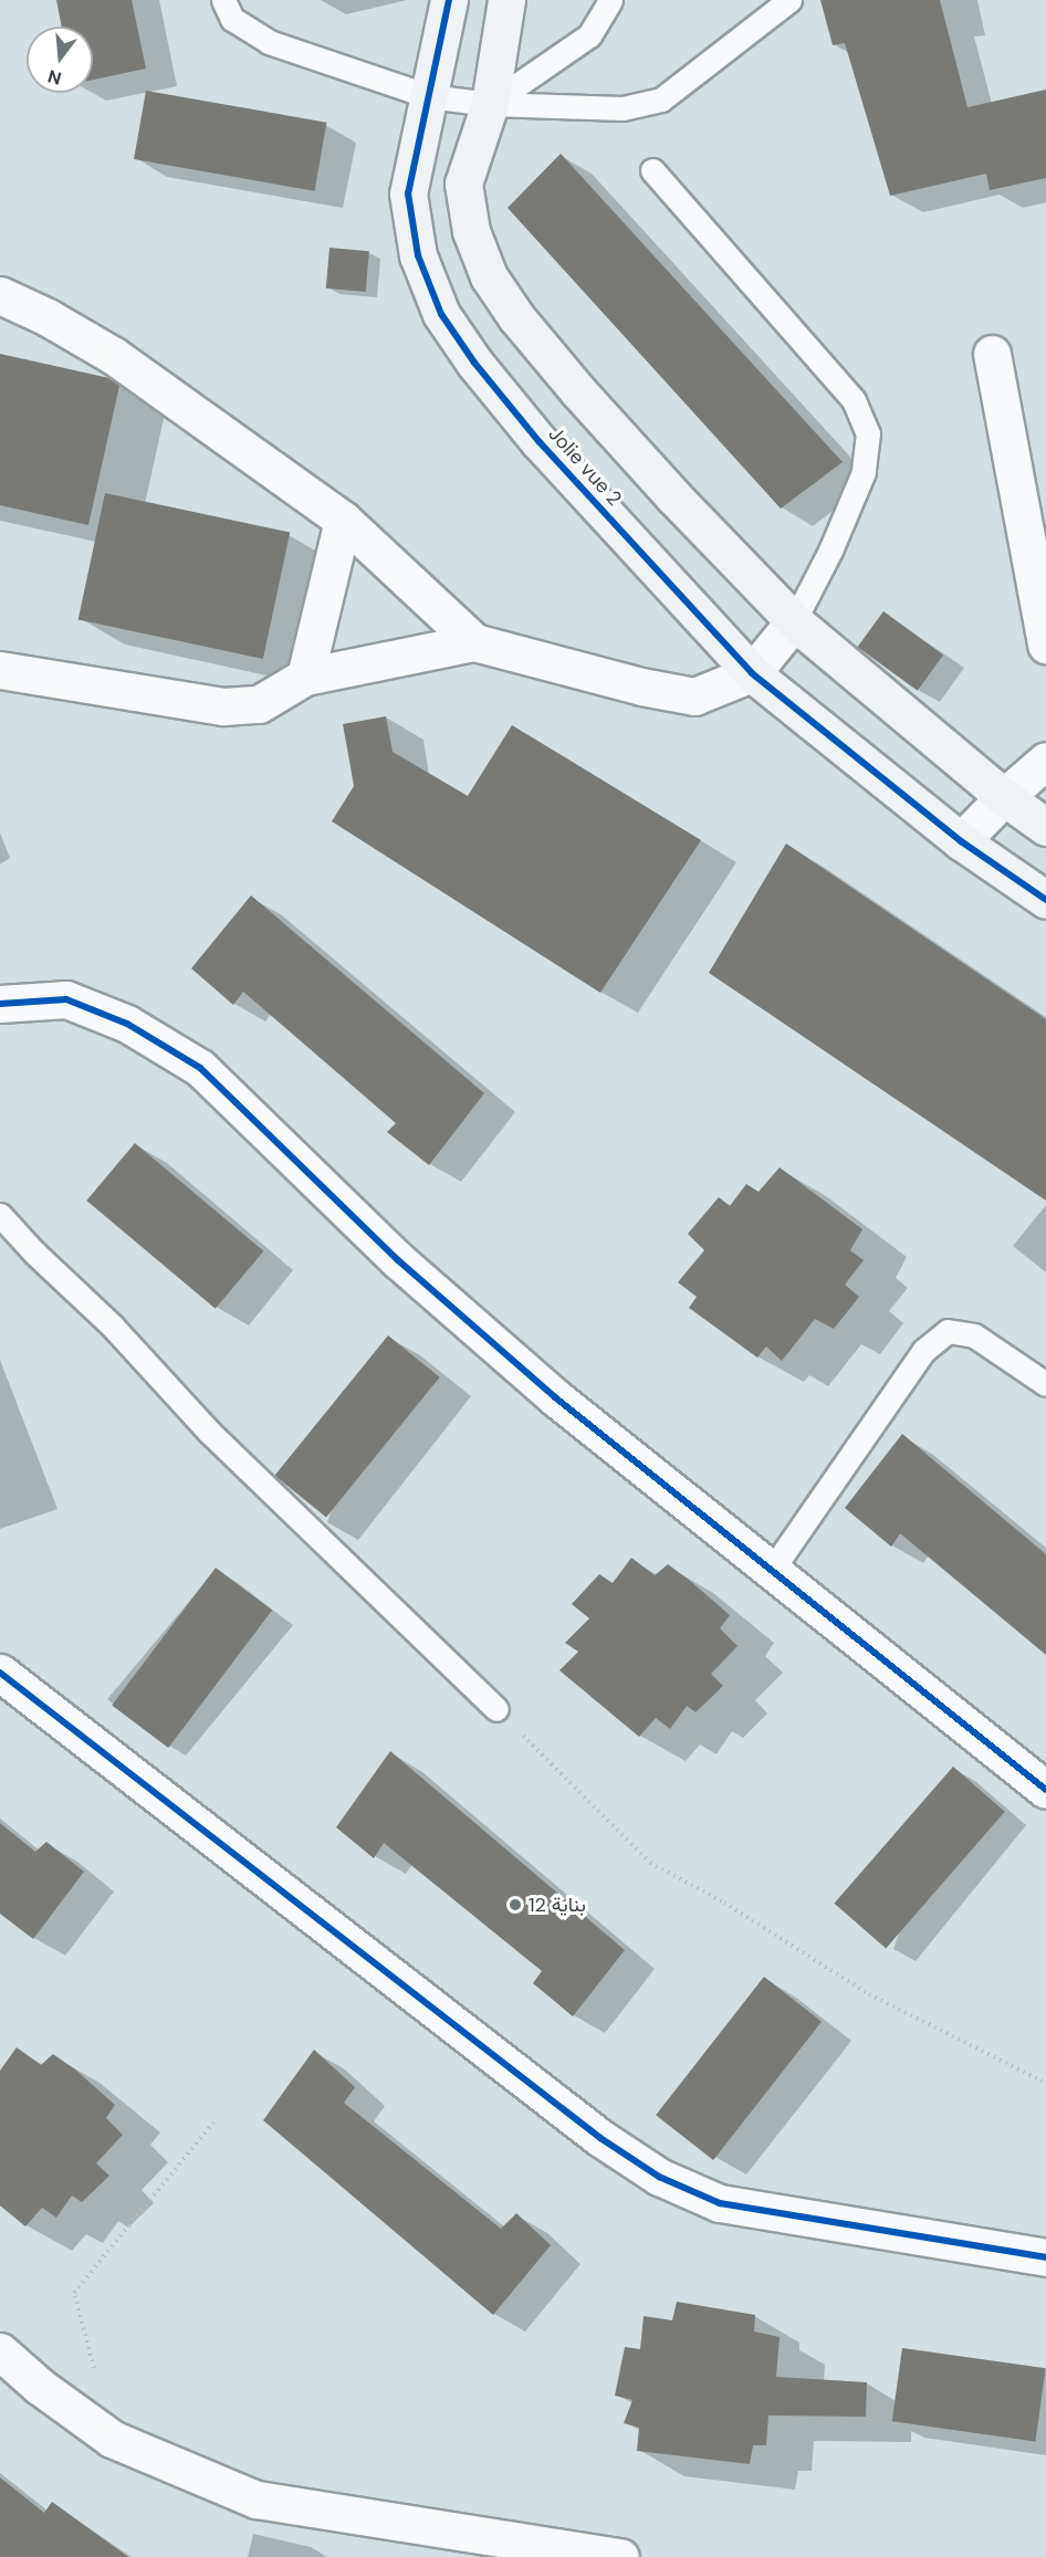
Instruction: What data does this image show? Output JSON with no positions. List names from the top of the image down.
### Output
{
  "streets": {
    "street": ["Jolie vue 2"]
  },
  "places": ["بناية 12"],
  "north": "bottom"
}
